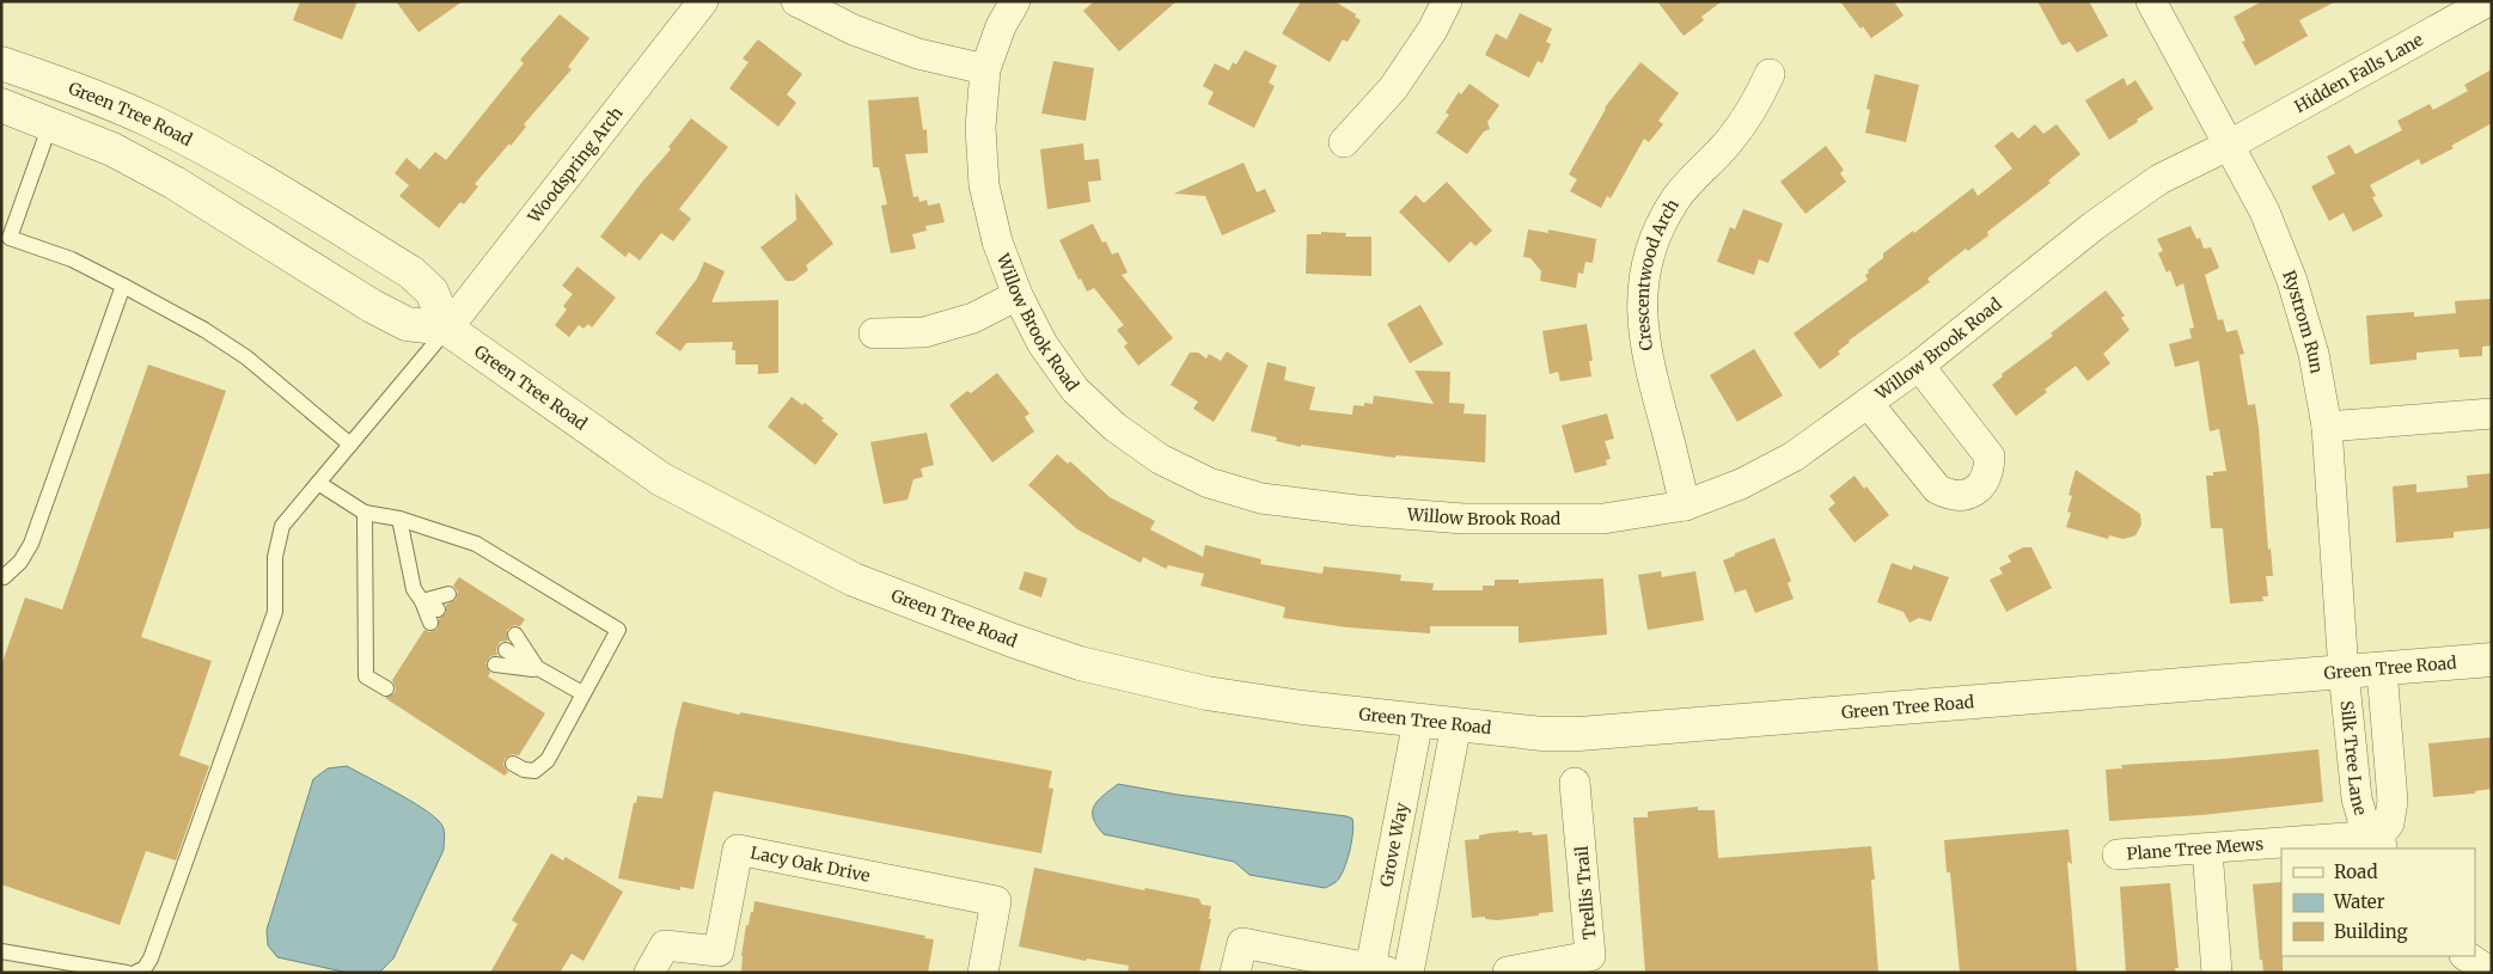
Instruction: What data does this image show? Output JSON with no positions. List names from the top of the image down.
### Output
{
  "streets": {
    "street": [
      "Hidden Falls Lane",
      "Green Tree Road",
      "Woodspring Arch",
      "Crescentwood Arch",
      "Willow Brook Road",
      "Rystrom Run",
      "Silk Tree Lane",
      "Grove Way",
      "Plane Tree Mews",
      "Lacy Oak Drive",
      "Trellis Trail"
    ]
  },
  "crossings": [
    ["Hidden Falls Lane", "Willow Brook Road"],
    ["Hidden Falls Lane", "Rystrom Run"],
    ["Green Tree Road", "Woodspring Arch"],
    ["Green Tree Road", "Rystrom Run"],
    ["Green Tree Road", "Silk Tree Lane"],
    ["Green Tree Road", "Grove Way"],
    ["Crescentwood Arch", "Willow Brook Road"],
    ["Willow Brook Road", "Rystrom Run"],
    ["Rystrom Run", "Silk Tree Lane"],
    ["Silk Tree Lane", "Plane Tree Mews"]
  ],
  "legend": ["Road", "Water", "Building"]
}
